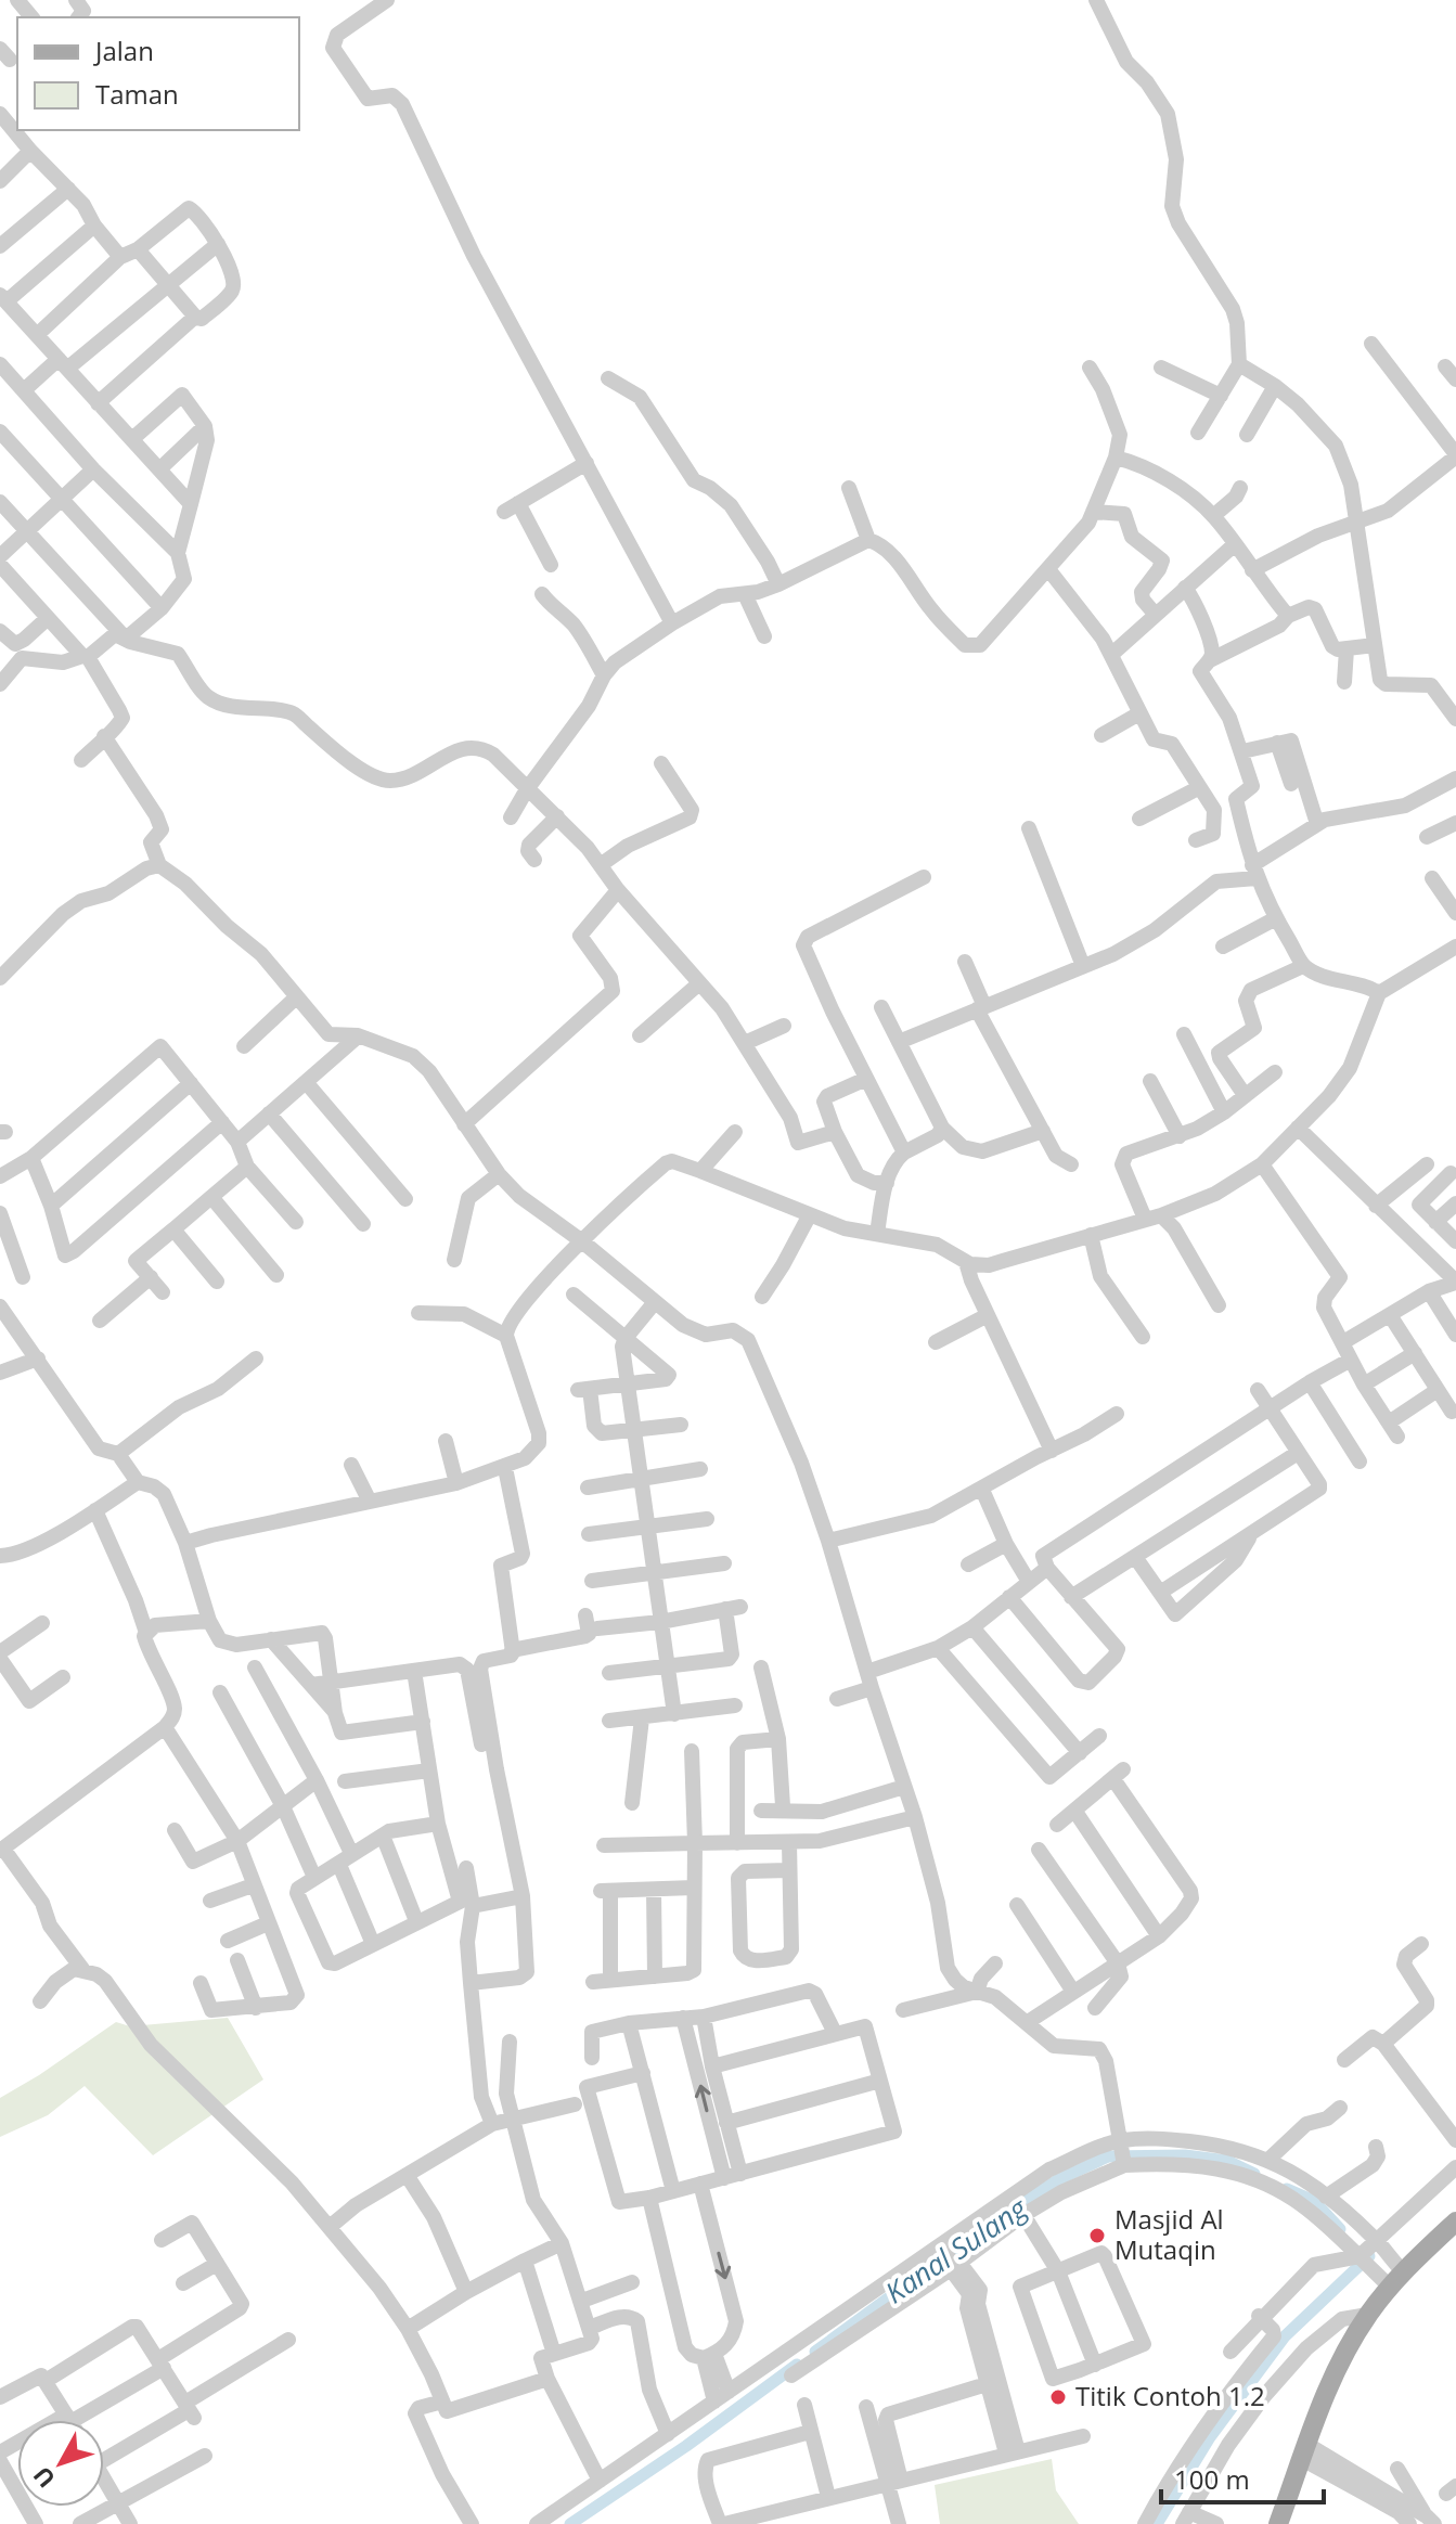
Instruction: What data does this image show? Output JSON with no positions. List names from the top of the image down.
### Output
{
  "water": ["Kanal Sulang"],
  "places": ["Masjid Al Mutaqin", "Titik Contoh 1.2"],
  "legend": ["Jalan", "Taman"],
  "scale_bar": "100 m",
  "north": "bottom left"
}
